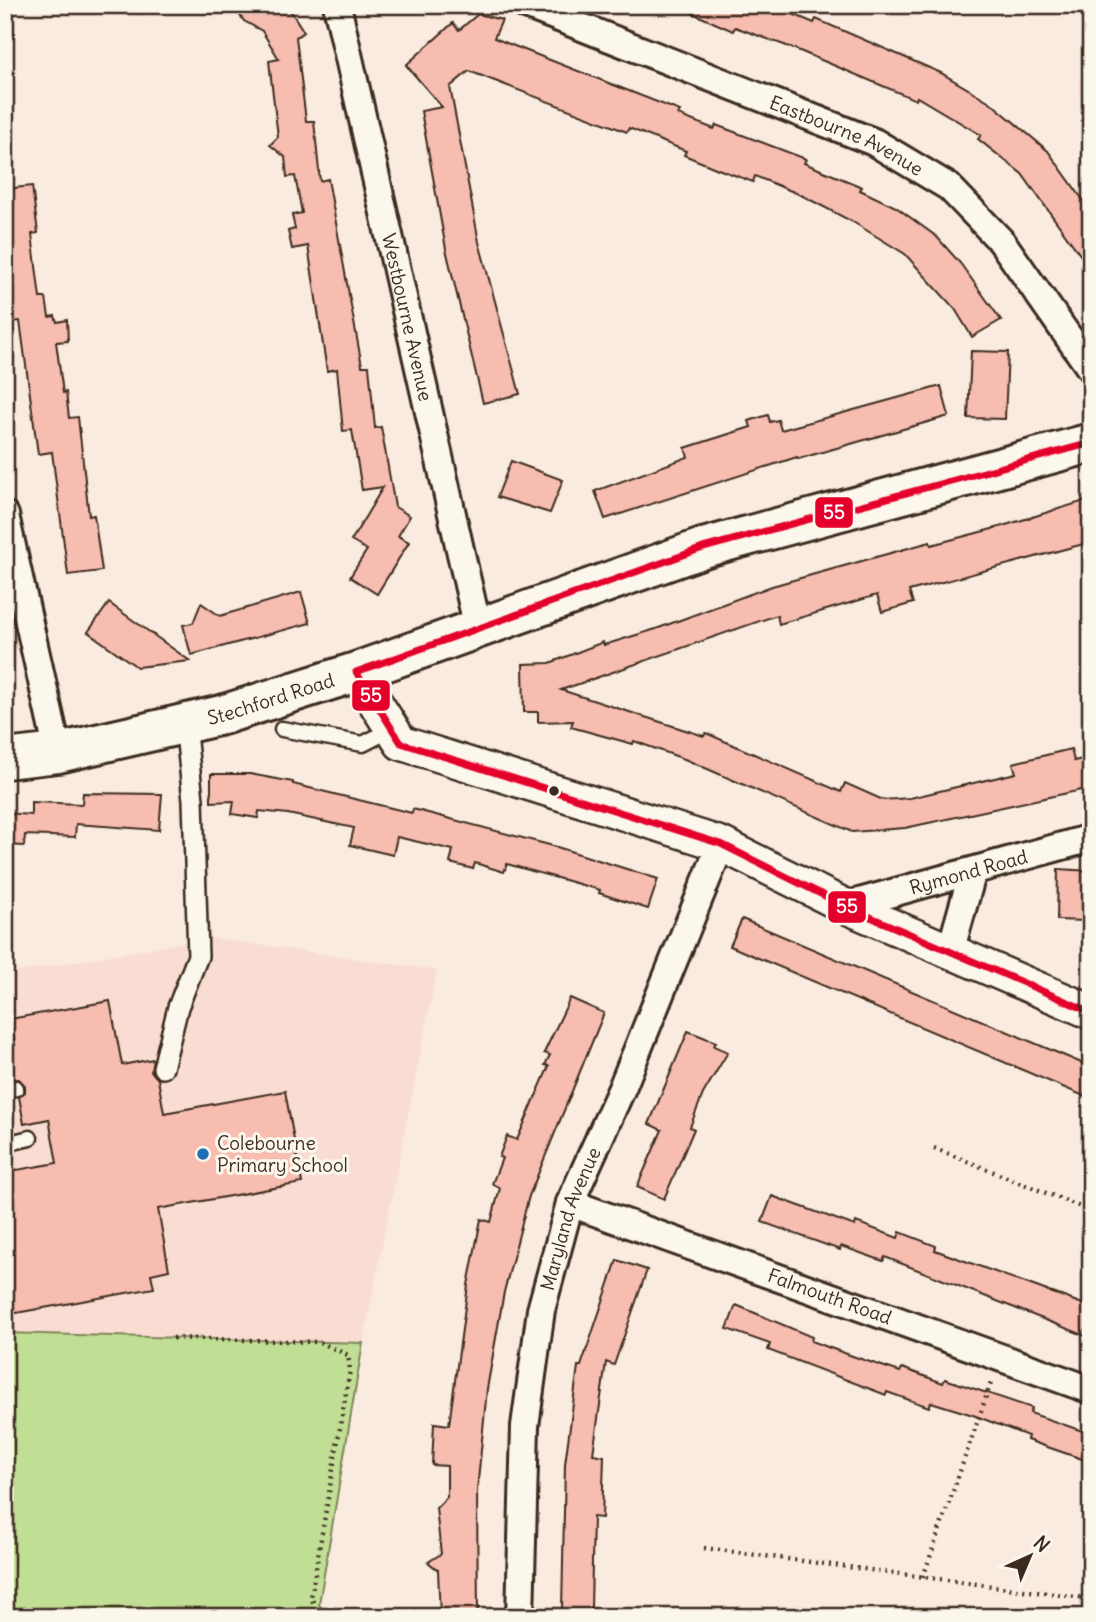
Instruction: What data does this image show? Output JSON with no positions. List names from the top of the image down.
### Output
{
  "streets": {
    "main road": ["Stechford Road"],
    "street": [
      "Eastbourne Avenue",
      "Westbourne Avenue",
      "Rymond Road",
      "Maryland Avenue",
      "Falmouth Road"
    ]
  },
  "crossings": [
    ["Westbourne Avenue", "Stechford Road"],
    ["Maryland Avenue", "Falmouth Road"]
  ],
  "places": ["Colebourne Primary School"],
  "lines": ["transit line 55"],
  "north": "top right"
}
